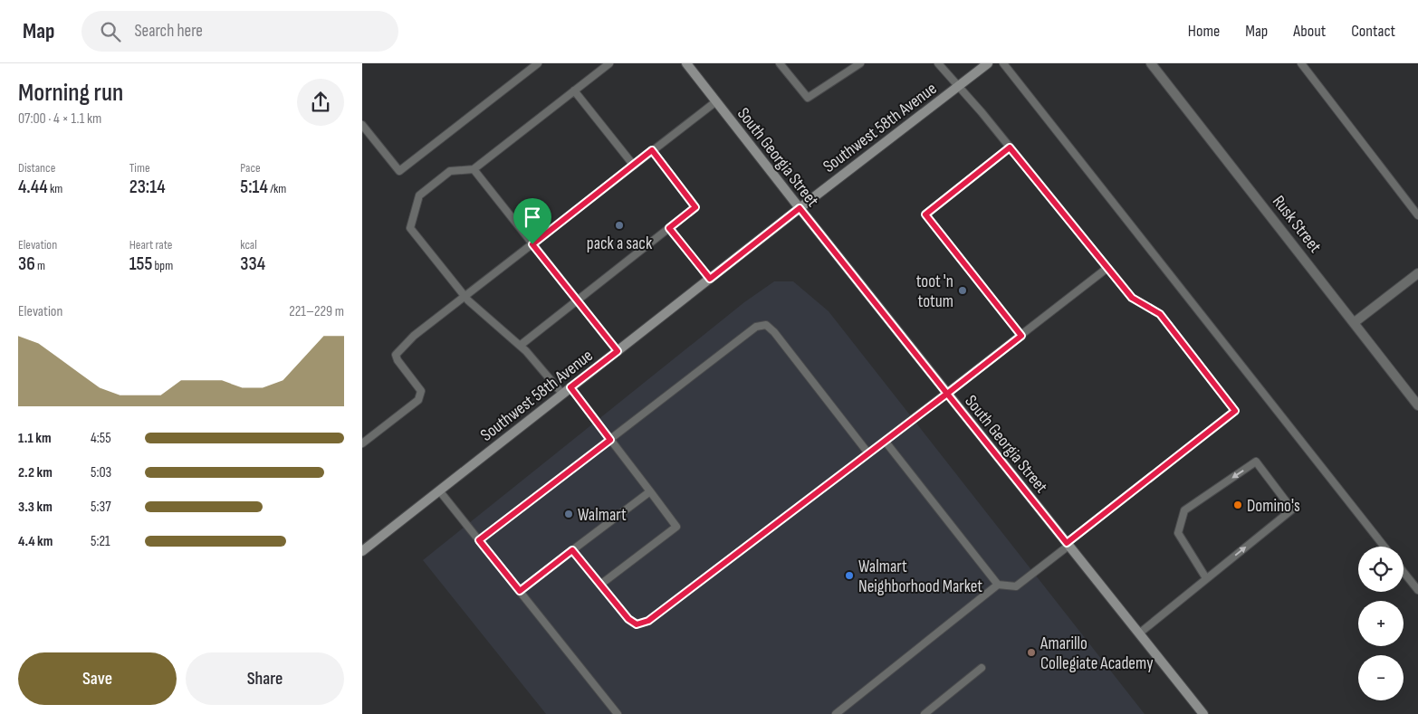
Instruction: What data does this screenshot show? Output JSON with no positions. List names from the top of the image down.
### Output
{
  "streets": {
    "main road": ["Southwest 58th Avenue", "South Georgia Street"],
    "street": ["Rusk Street"]
  },
  "crossings": [
    ["Southwest 58th Avenue", "South Georgia Street"]
  ],
  "places": [
    "pack a sack",
    "toot 'n totum",
    "Domino's",
    "Walmart",
    "Walmart Neighborhood Market",
    "Amarillo Collegiate Academy"
  ],
  "page": {
    "header": "Map",
    "search": "Search here",
    "nav": [
      "Home",
      "Map",
      "About",
      "Contact"
    ],
    "heading": ["Morning run", "07:00 · 4 × 1.1 km"],
    "stats": [
      ["Distance", "4.44 km"],
      ["Time", "23:14"],
      ["Pace", "5:14 /km"],
      ["Elevation", "36 m"],
      ["Heart rate", "155 bpm"],
      ["kcal", "334"]
    ],
    "chart": ["Elevation", "221–229 m"],
    "list": [
      {
        "name": "1.1 km",
        "note": "4:55"
      },
      {
        "name": "2.2 km",
        "note": "5:03"
      },
      {
        "name": "3.3 km",
        "note": "5:37"
      },
      {
        "name": "4.4 km",
        "note": "5:21"
      }
    ],
    "map_buttons": ["+", "−"],
    "buttons": ["Save", "Share"]
  }
}
